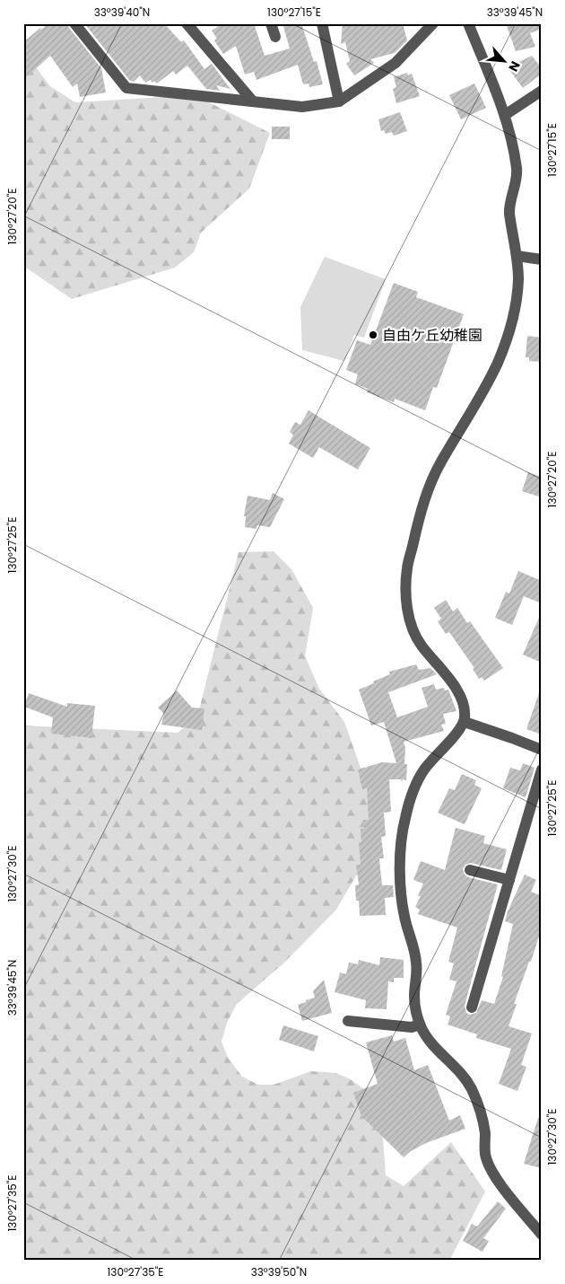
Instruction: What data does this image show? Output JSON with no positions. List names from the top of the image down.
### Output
{
  "places": ["自由ケ丘幼稚園"],
  "north": "bottom right",
  "coordinates": [
    "33°39'40\"N",
    "130°27'15\"E",
    "33°39'45\"N",
    "130°27'20\"E",
    "130°27'25\"E",
    "130°27'30\"E",
    "130°27'35\"E",
    "33°39'50\"N"
  ]
}
